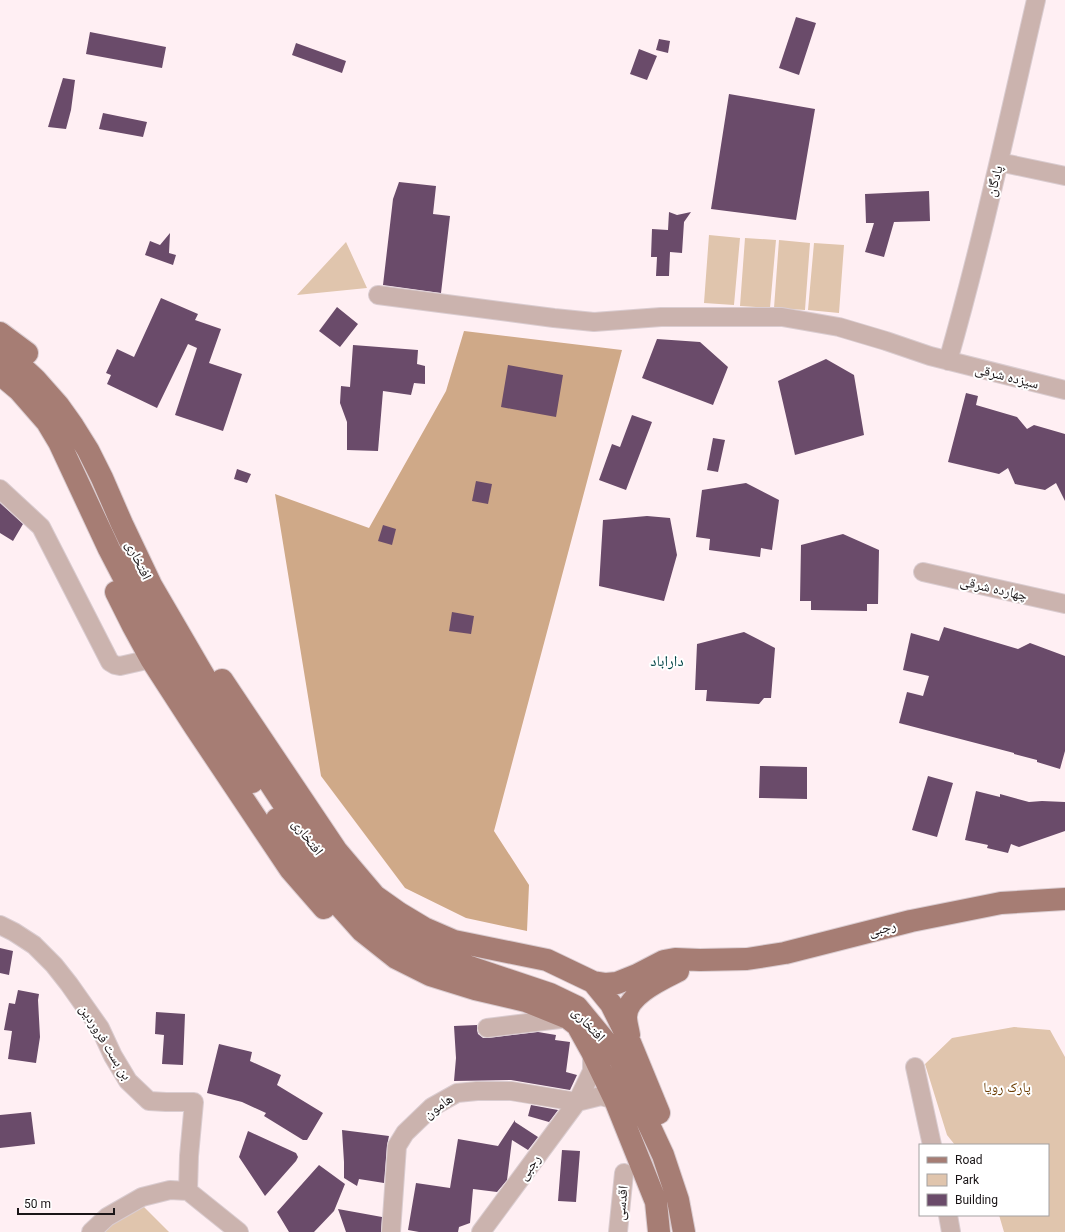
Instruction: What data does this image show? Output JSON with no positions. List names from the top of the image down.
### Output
{
  "streets": {
    "main road": ["افتخاری", "رجبی"],
    "street": [
      "پادگان",
      "سیزده شرقی",
      "چهارده شرقی",
      "بن بست فروردین",
      "هامون",
      "اقدسی"
    ]
  },
  "crossings": [
    ["پادگان", "سیزده شرقی"],
    ["افتخاری", "رجبی"],
    ["رجبی", "هامون"]
  ],
  "districts": ["داراباد"],
  "parks": ["پارک رویا"],
  "legend": ["Road", "Park", "Building"],
  "scale_bar": "50 m"
}
